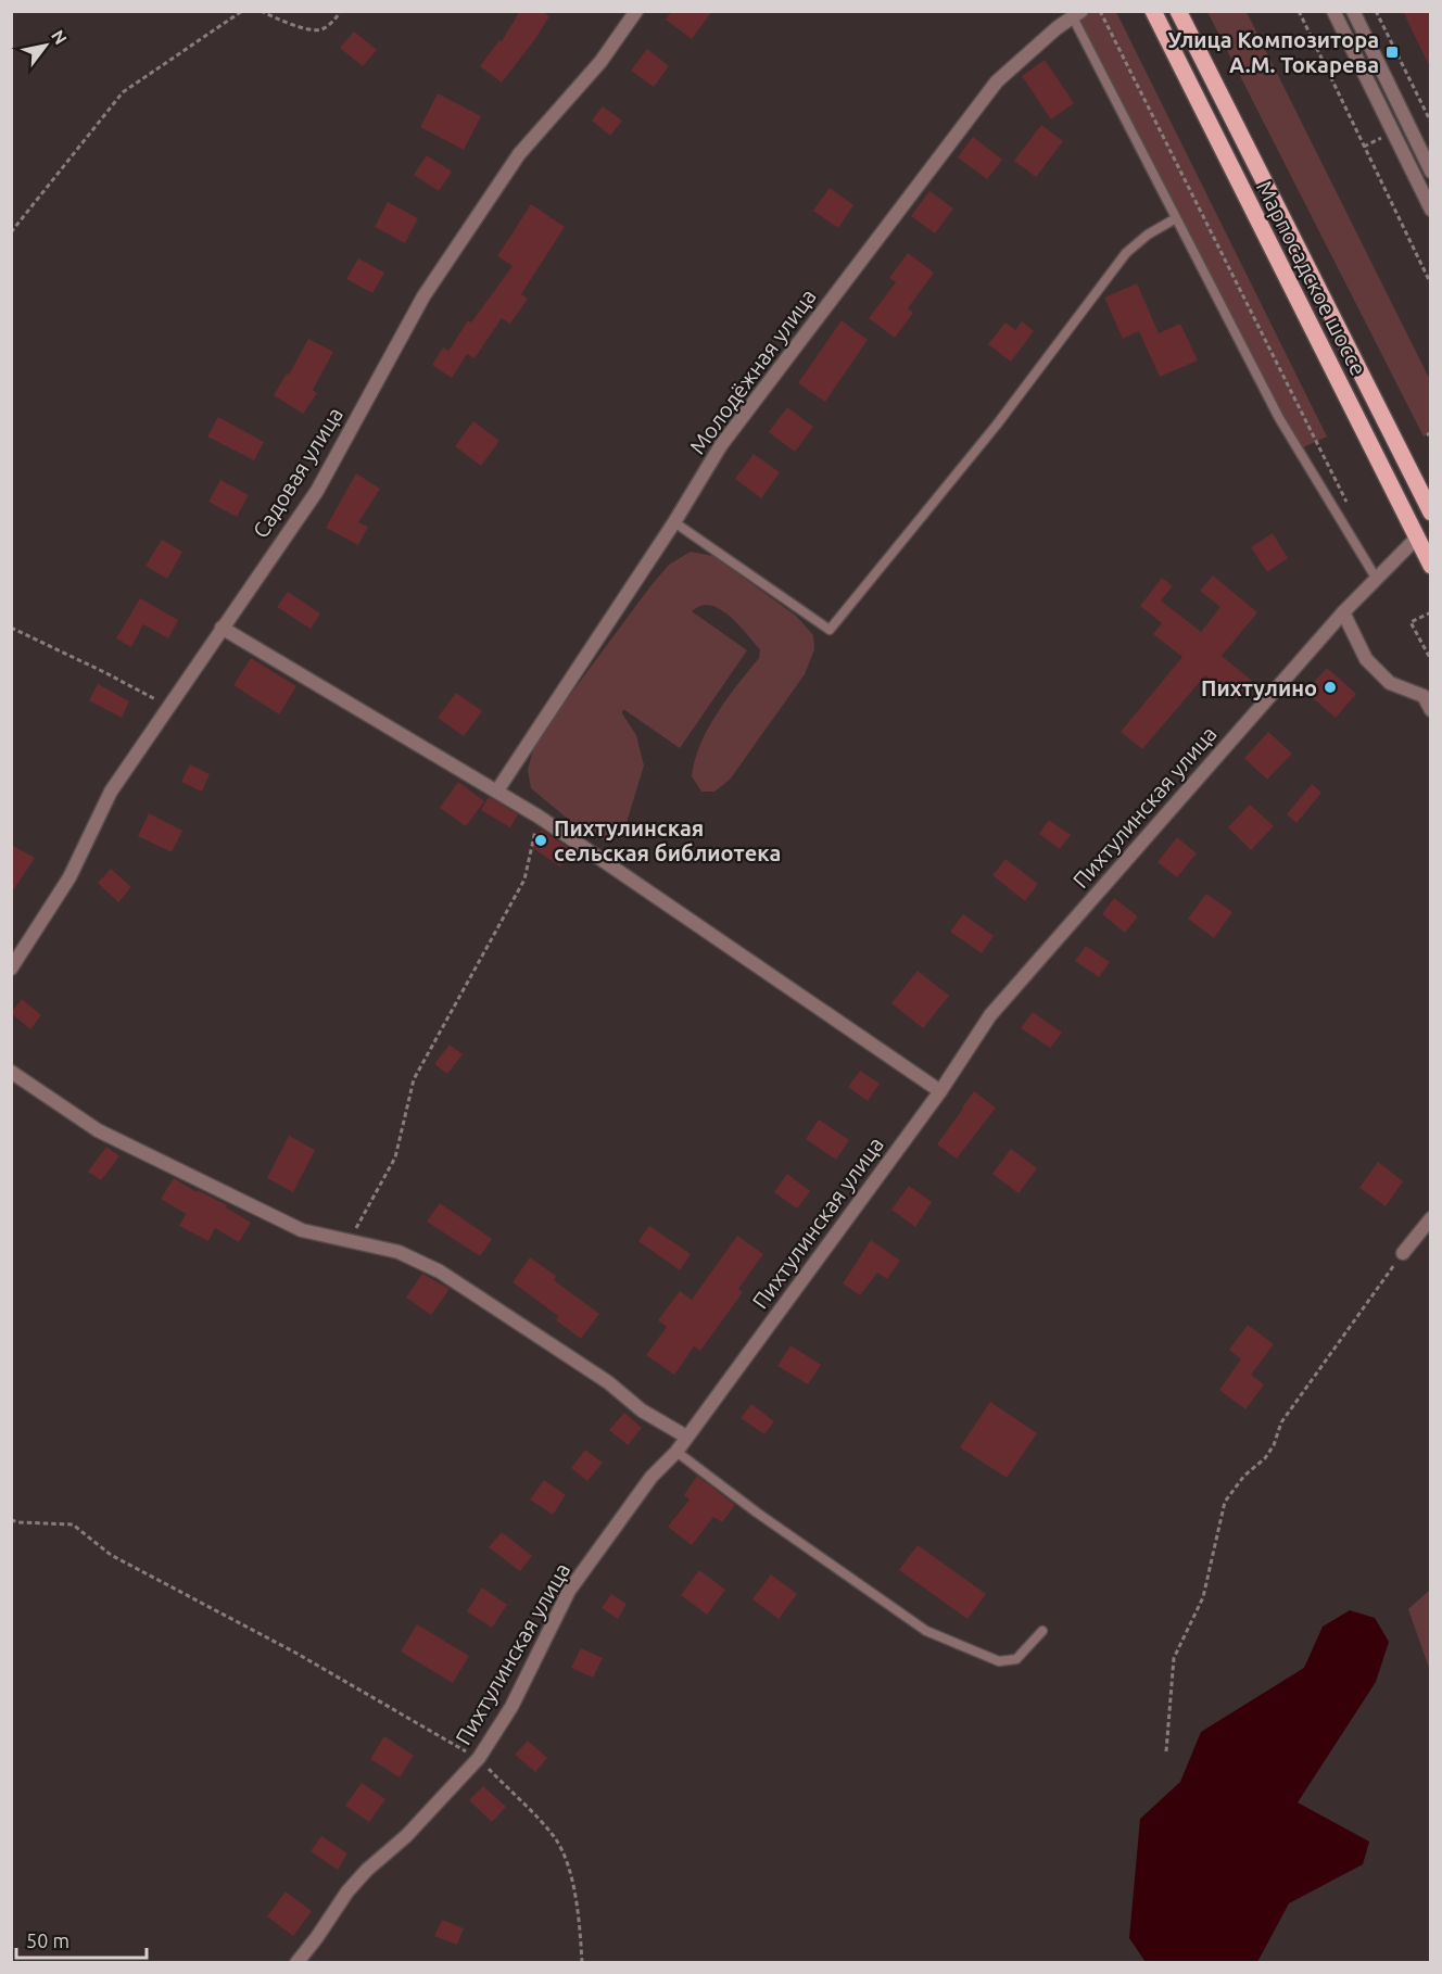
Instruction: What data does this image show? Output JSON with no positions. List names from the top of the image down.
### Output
{
  "streets": {
    "main road": ["Марпосадское шоссе"],
    "street": ["Молодёжная улица", "Садовая улица", "Пихтулинская улица"]
  },
  "crossings": [
    ["Марпосадское шоссе", "Пихтулинская улица"]
  ],
  "places": {
    "transit": ["Улица Композитора А.М. Токарева"],
    "other": ["Пихтулино", "Пихтулинская сельская библиотека"]
  },
  "scale_bar": "50 m",
  "north": "top right"
}
